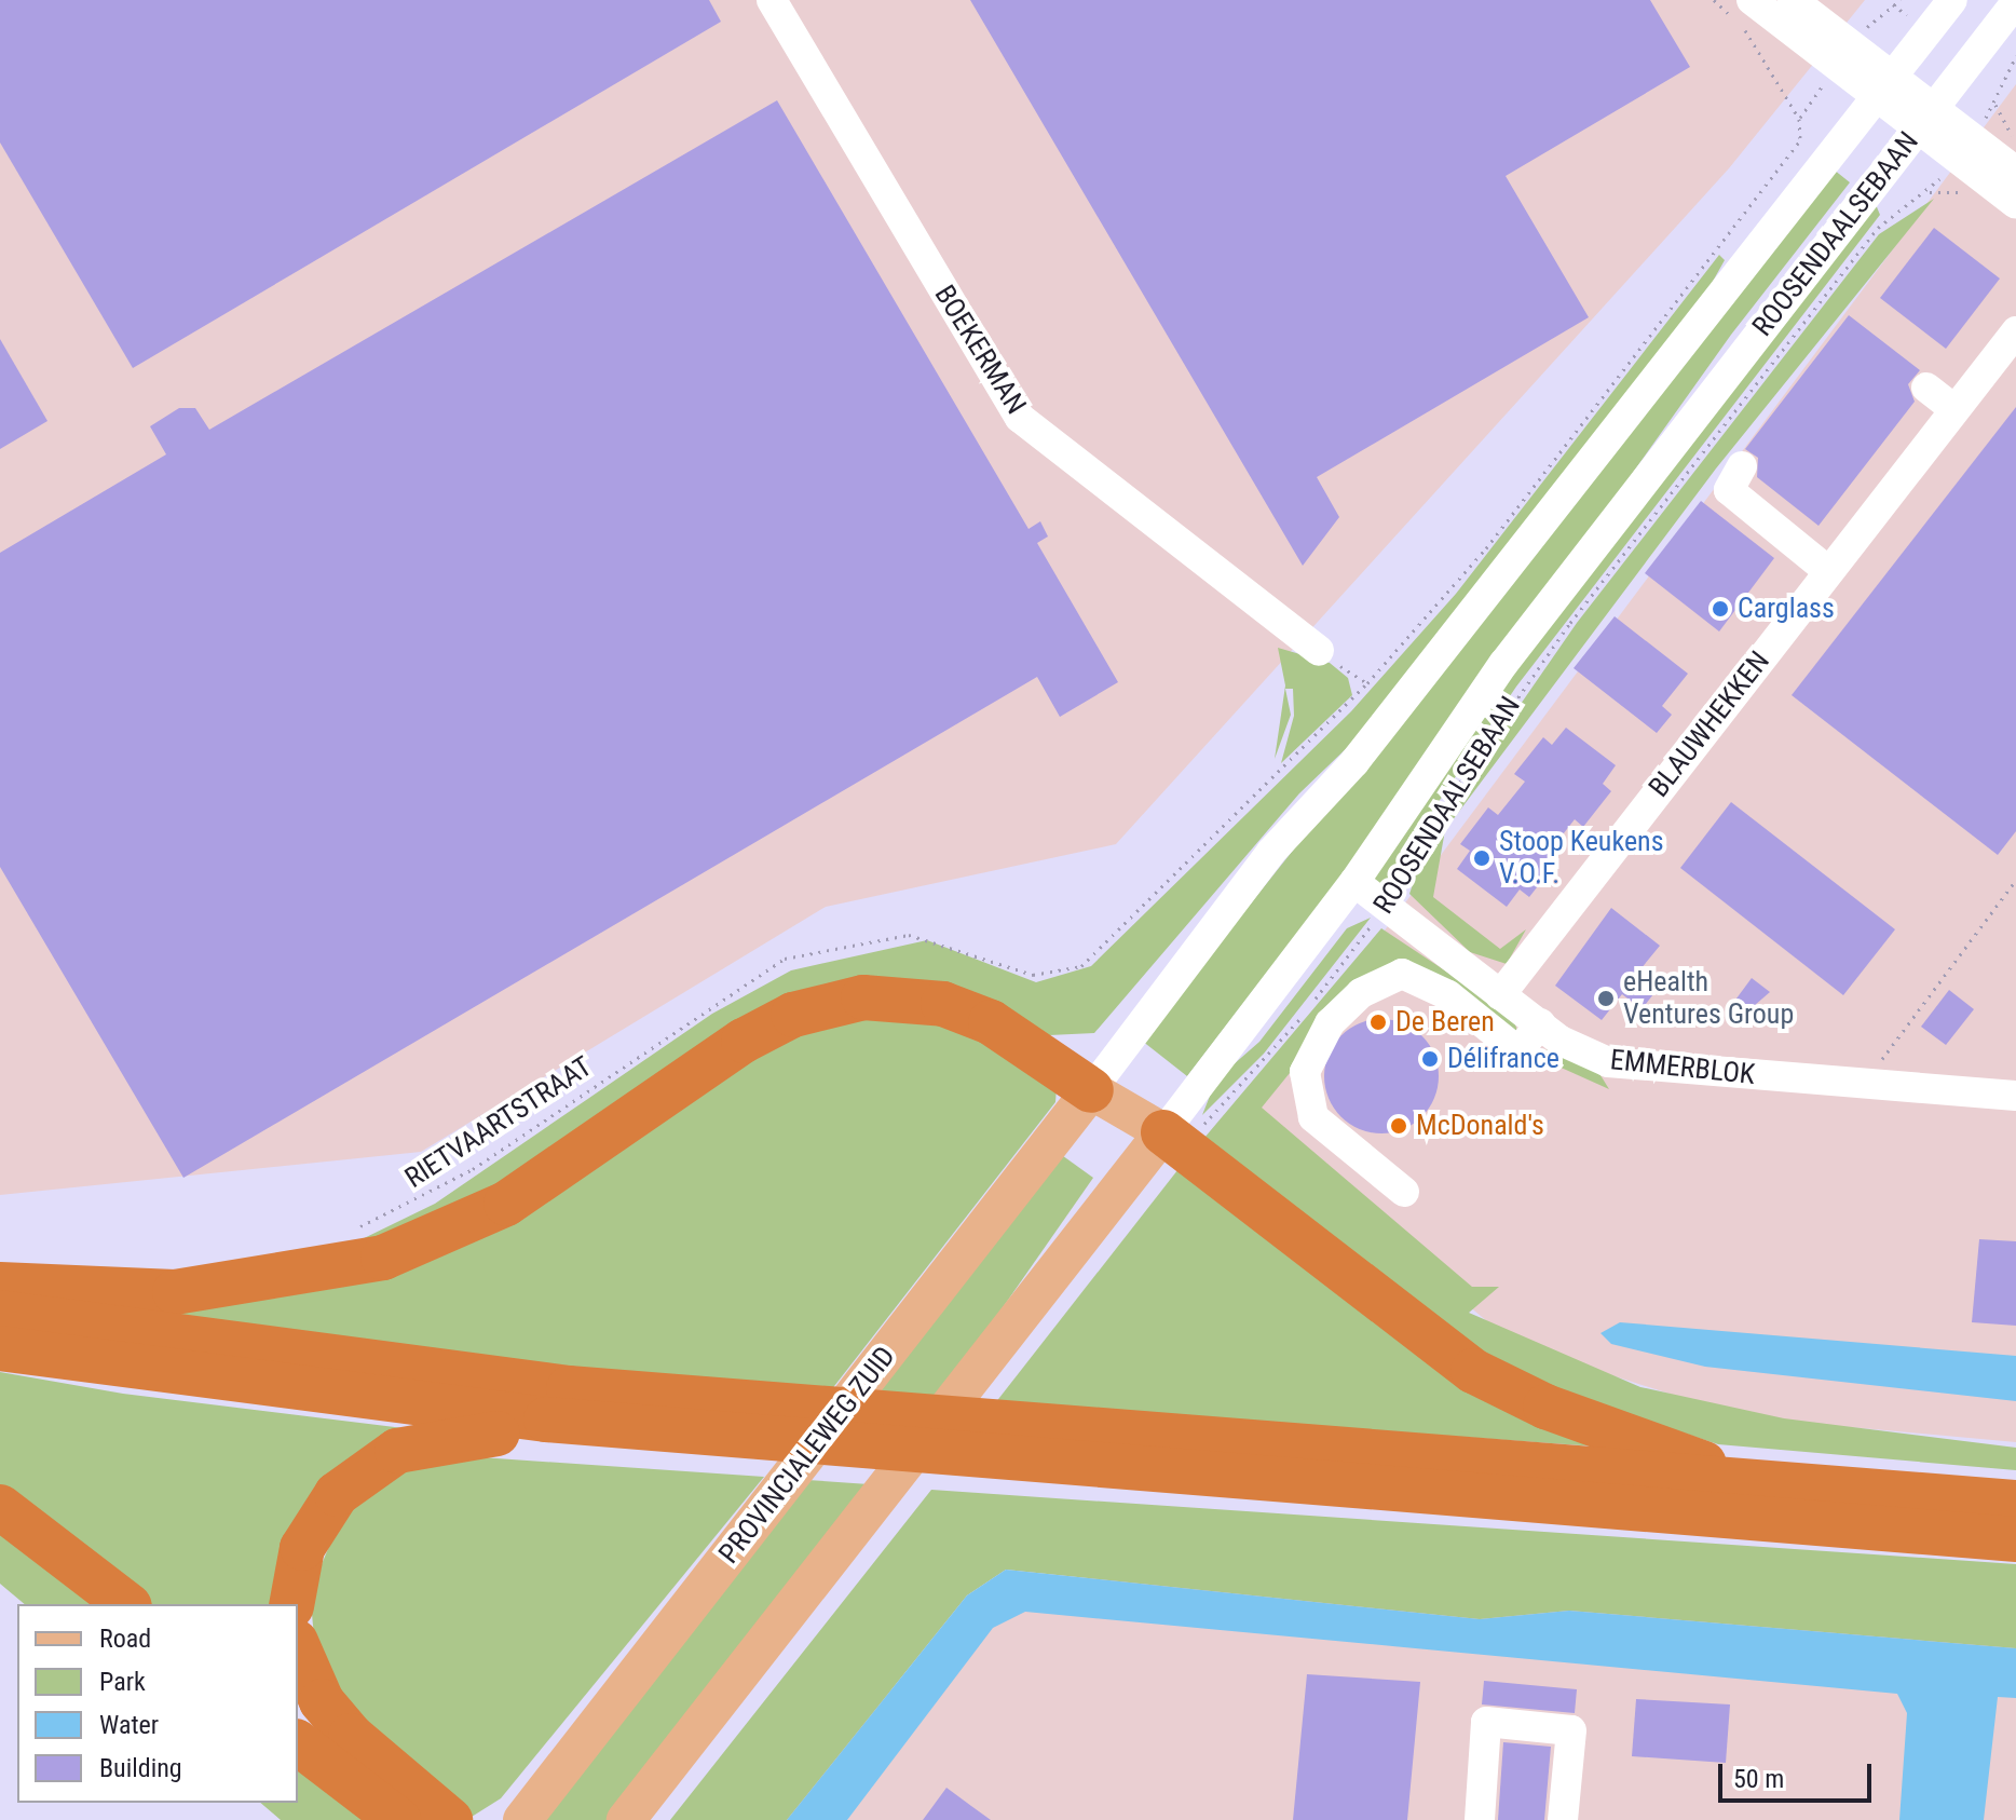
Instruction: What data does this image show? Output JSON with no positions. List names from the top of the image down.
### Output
{
  "streets": {
    "main road": ["PROVINCIALEWEG ZUID"],
    "street": [
      "ROOSENDAALSEBAAN",
      "BOEKERMAN",
      "BLAUWHEKKEN",
      "EMMERBLOK"
    ],
    "path": ["RIETVAARTSTRAAT"]
  },
  "crossings": [
    ["ROOSENDAALSEBAAN", "EMMERBLOK"],
    ["ROOSENDAALSEBAAN", "PROVINCIALEWEG ZUID"],
    ["BLAUWHEKKEN", "EMMERBLOK"]
  ],
  "places": [
    "Carglass",
    "Stoop Keukens V.O.F.",
    "eHealth Ventures Group",
    "De Beren",
    "Délifrance",
    "McDonald's"
  ],
  "legend": [
    "Road",
    "Park",
    "Water",
    "Building"
  ],
  "scale_bar": "50 m"
}
